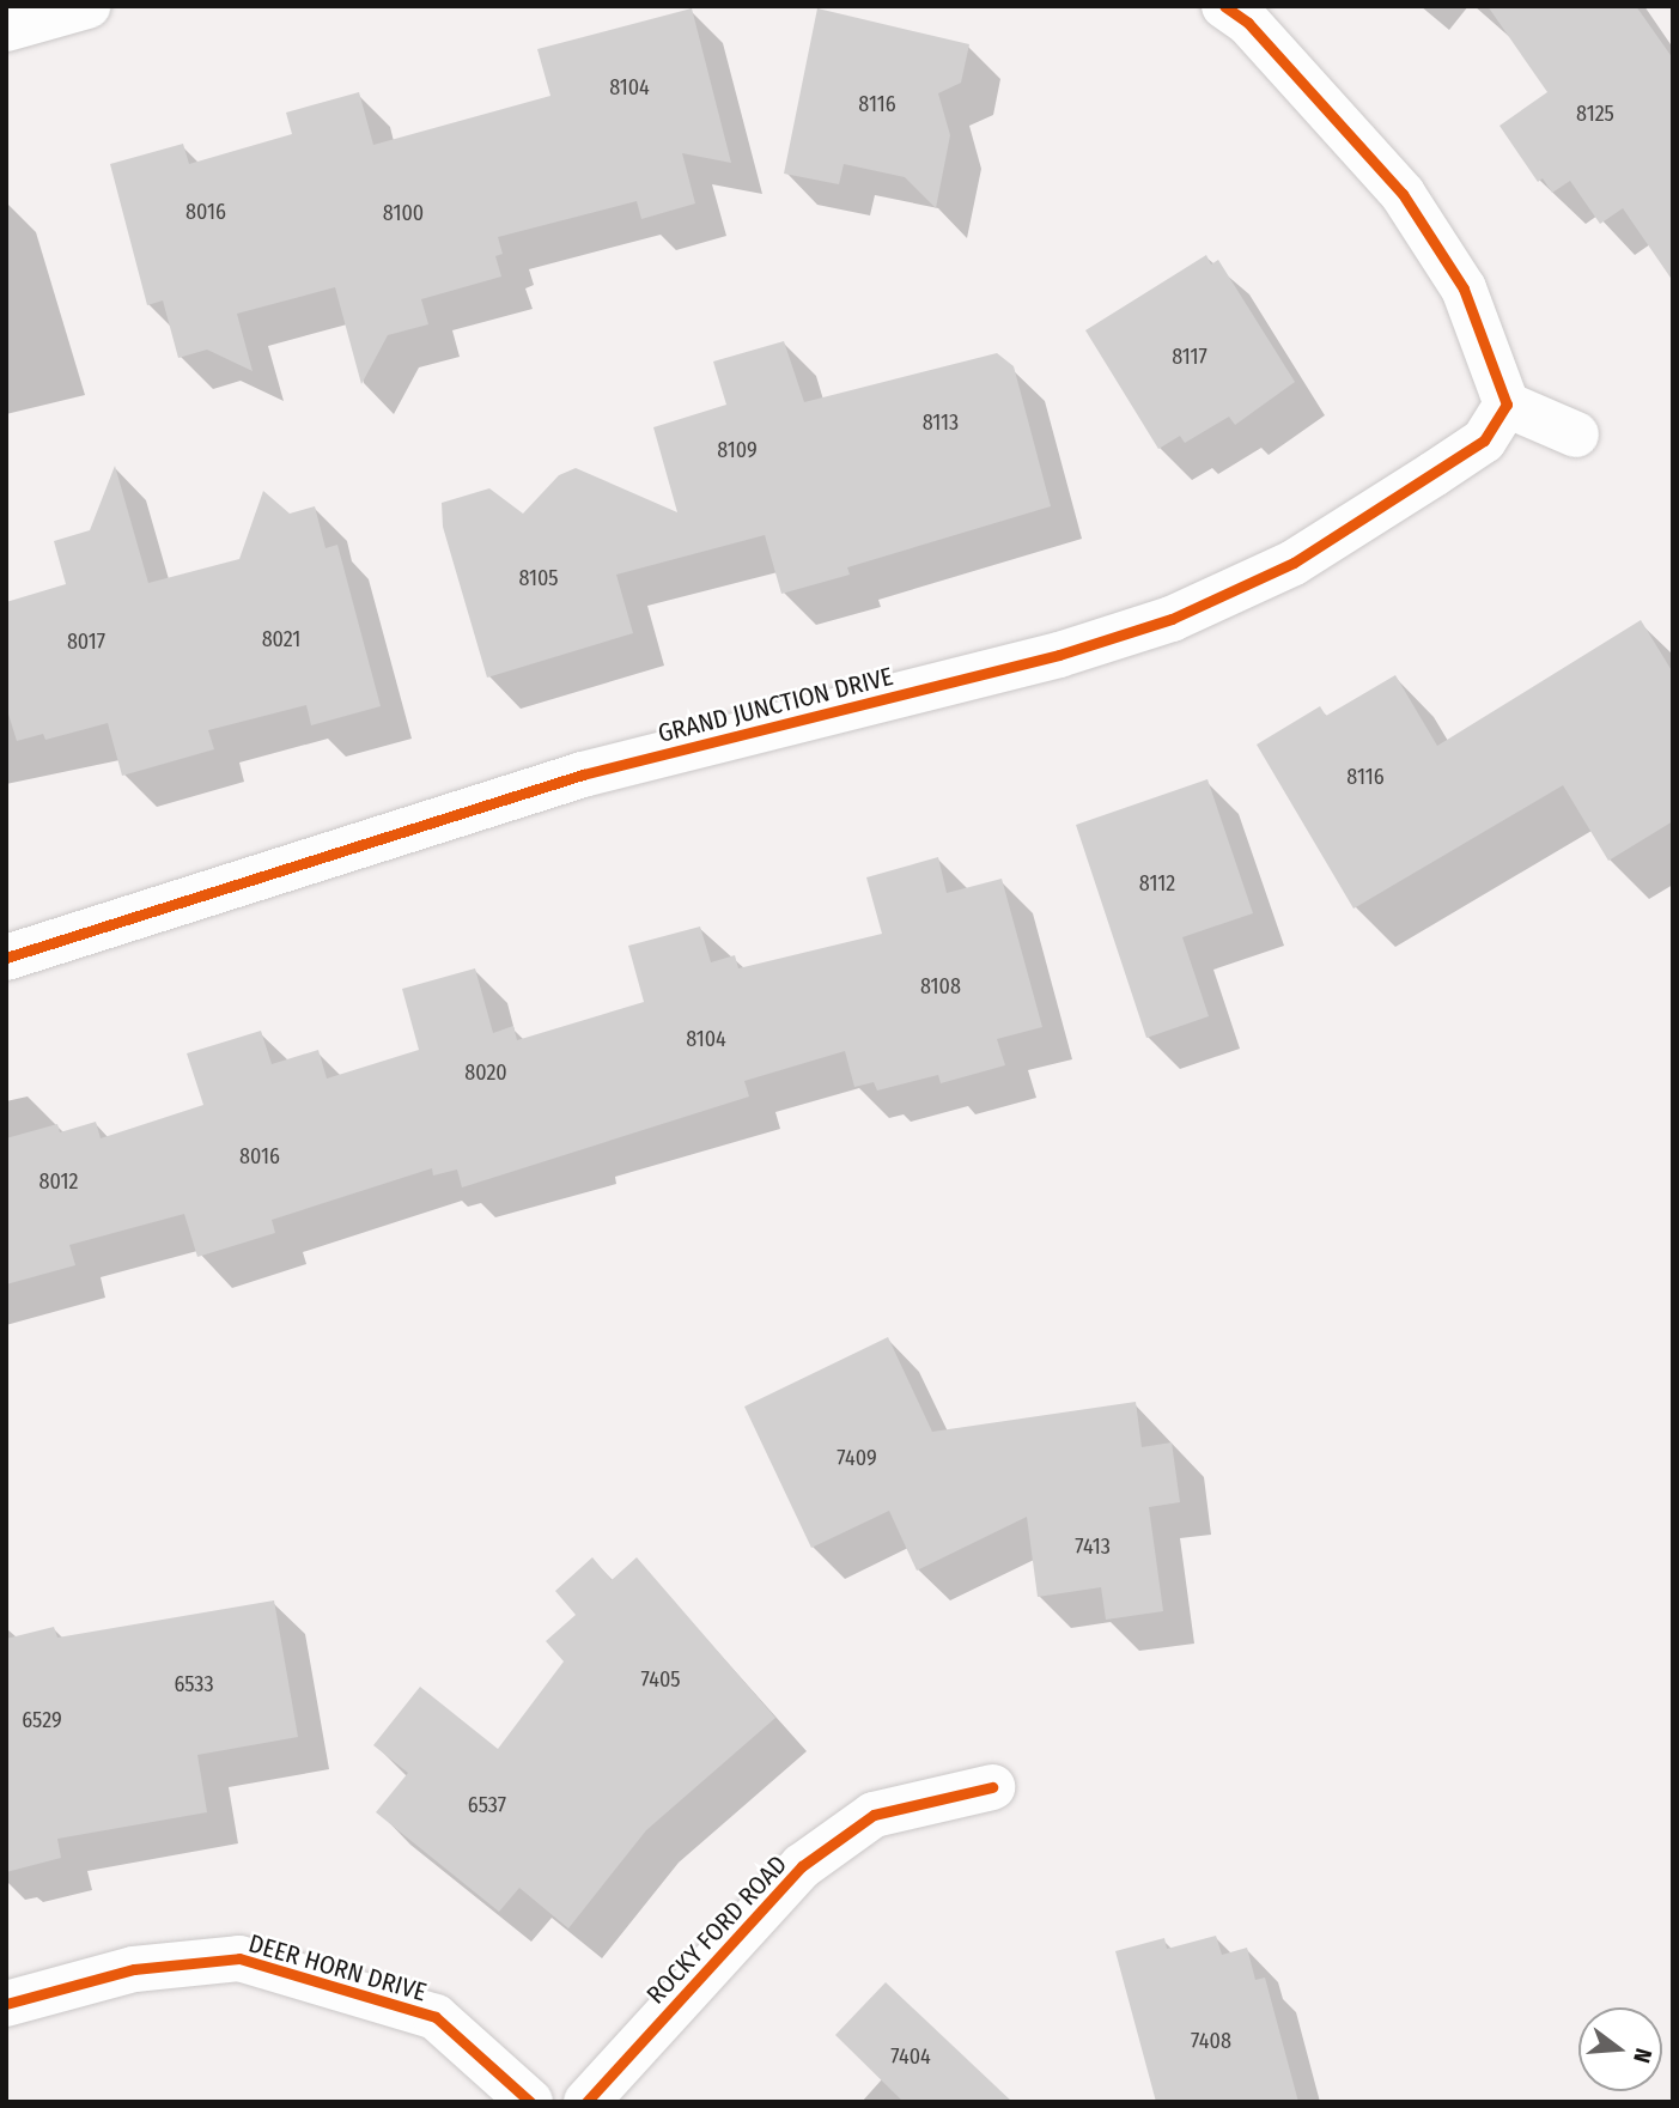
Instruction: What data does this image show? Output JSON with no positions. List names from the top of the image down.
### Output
{
  "streets": {
    "street": ["GRAND JUNCTION DRIVE", "ROCKY FORD ROAD", "DEER HORN DRIVE"]
  },
  "house_numbers": [
    "8104",
    "8116",
    "8125",
    "8016",
    "8100",
    "8117",
    "8113",
    "8109",
    "8105",
    "8021",
    "8017",
    "8116",
    "8112",
    "8108",
    "8104",
    "8020",
    "8016",
    "8012",
    "7409",
    "7413",
    "7405",
    "6533",
    "6529",
    "6537",
    "7408",
    "7404"
  ],
  "north": "right"
}
